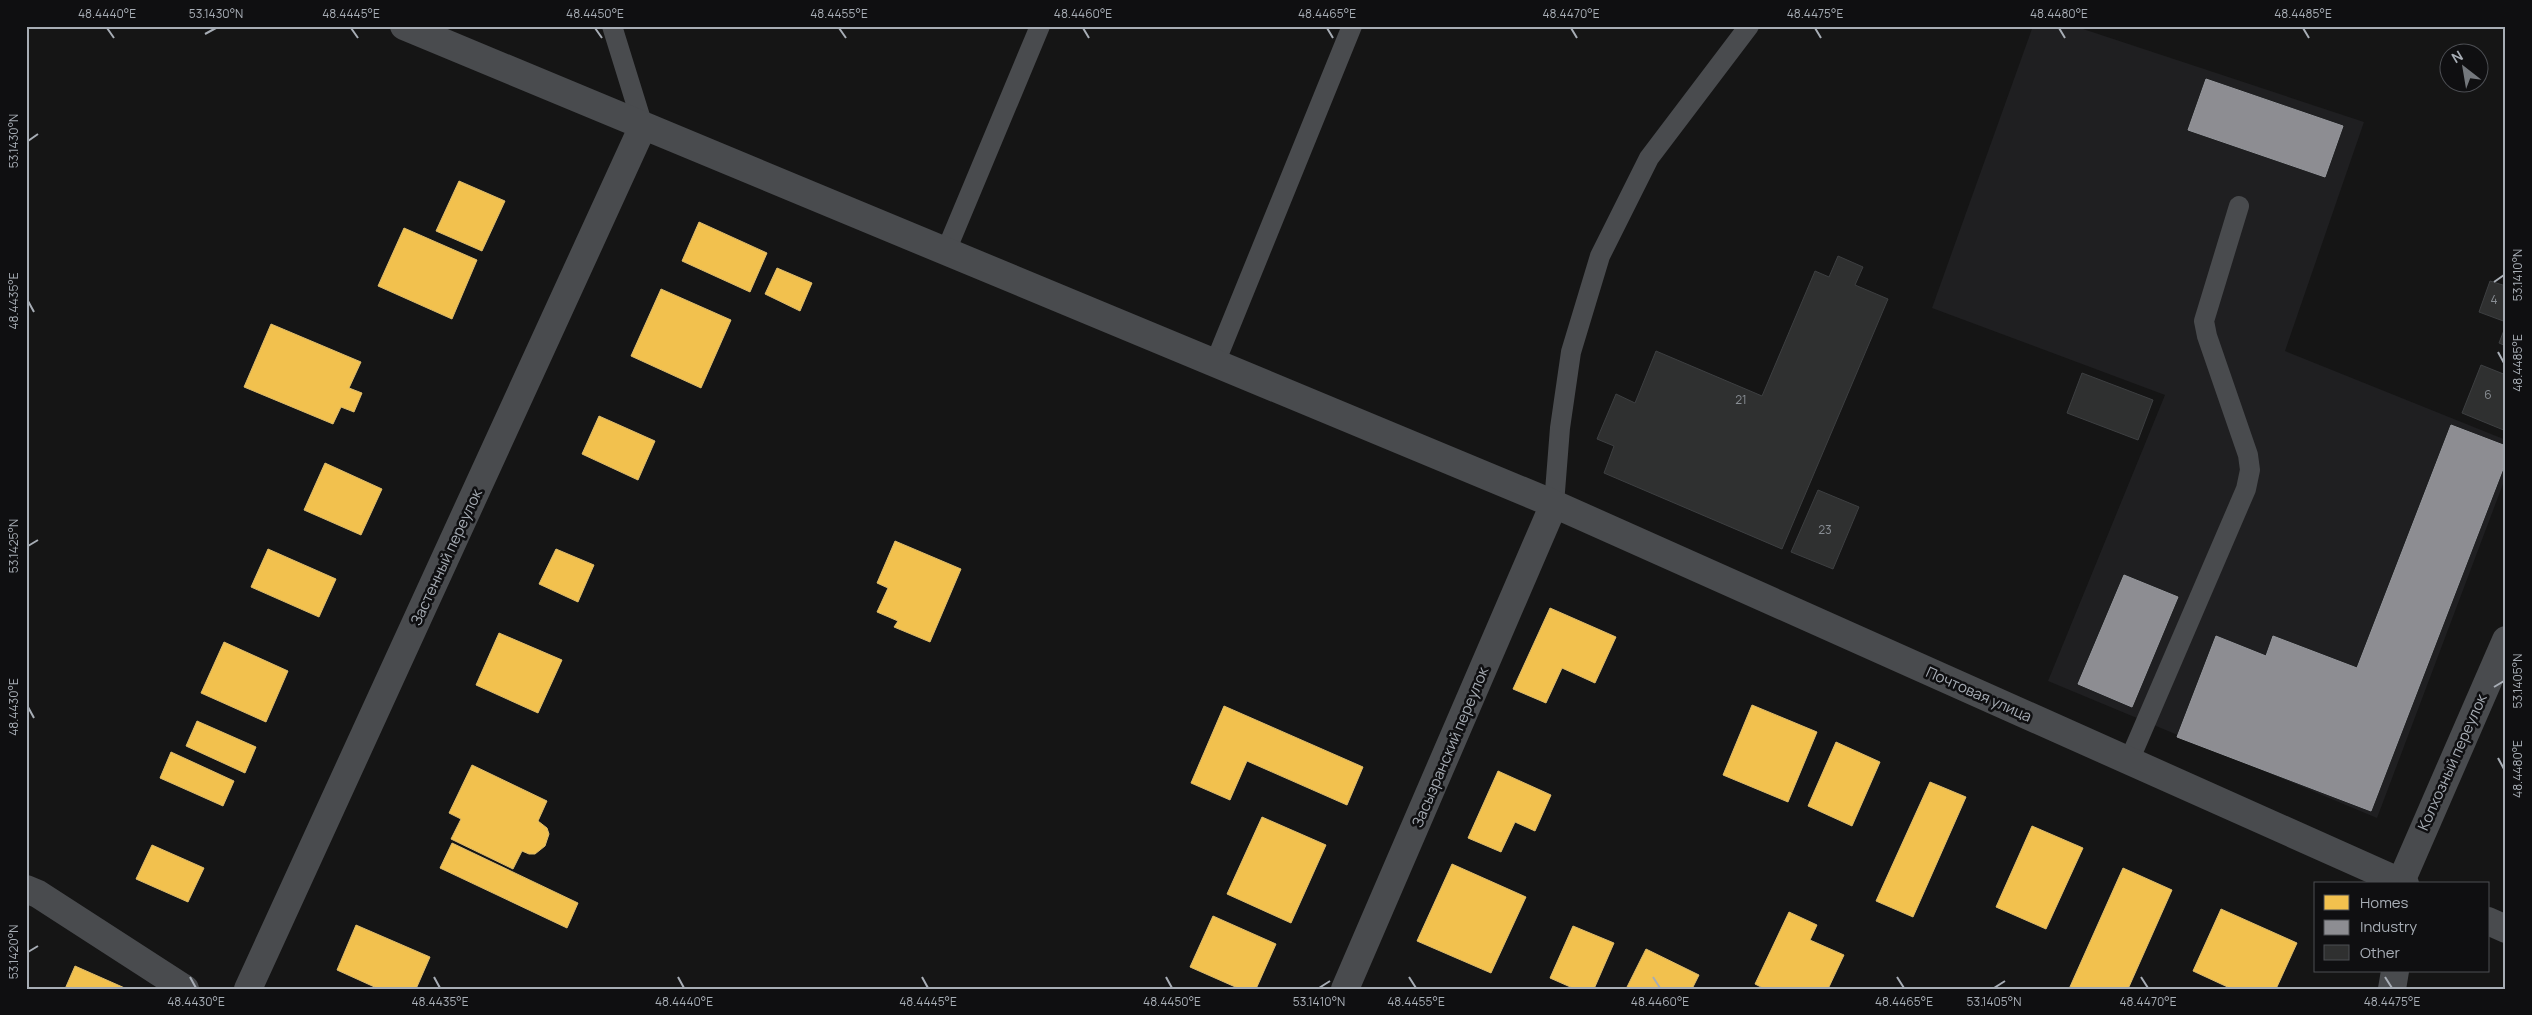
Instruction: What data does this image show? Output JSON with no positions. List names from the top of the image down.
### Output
{
  "streets": {
    "street": [
      "Застенный переулок",
      "Почтовая улица",
      "Засызранский переулок",
      "Колхозный переулок"
    ]
  },
  "crossings": [
    ["Застенный переулок", "Почтовая улица"],
    ["Почтовая улица", "Засызранский переулок"]
  ],
  "house_numbers": [
    "4",
    "6",
    "21",
    "23"
  ],
  "legend": ["Homes", "Industry", "Other"],
  "north": "top left",
  "coordinates": [
    "48.4440°E",
    "53.1430°N",
    "48.4445°E",
    "48.4450°E",
    "48.4455°E",
    "48.4460°E",
    "48.4465°E",
    "48.4470°E",
    "48.4475°E",
    "48.4480°E",
    "48.4485°E",
    "53.1410°N",
    "48.4435°E",
    "53.1425°N",
    "53.1405°N",
    "48.4430°E",
    "53.1420°N"
  ]
}
